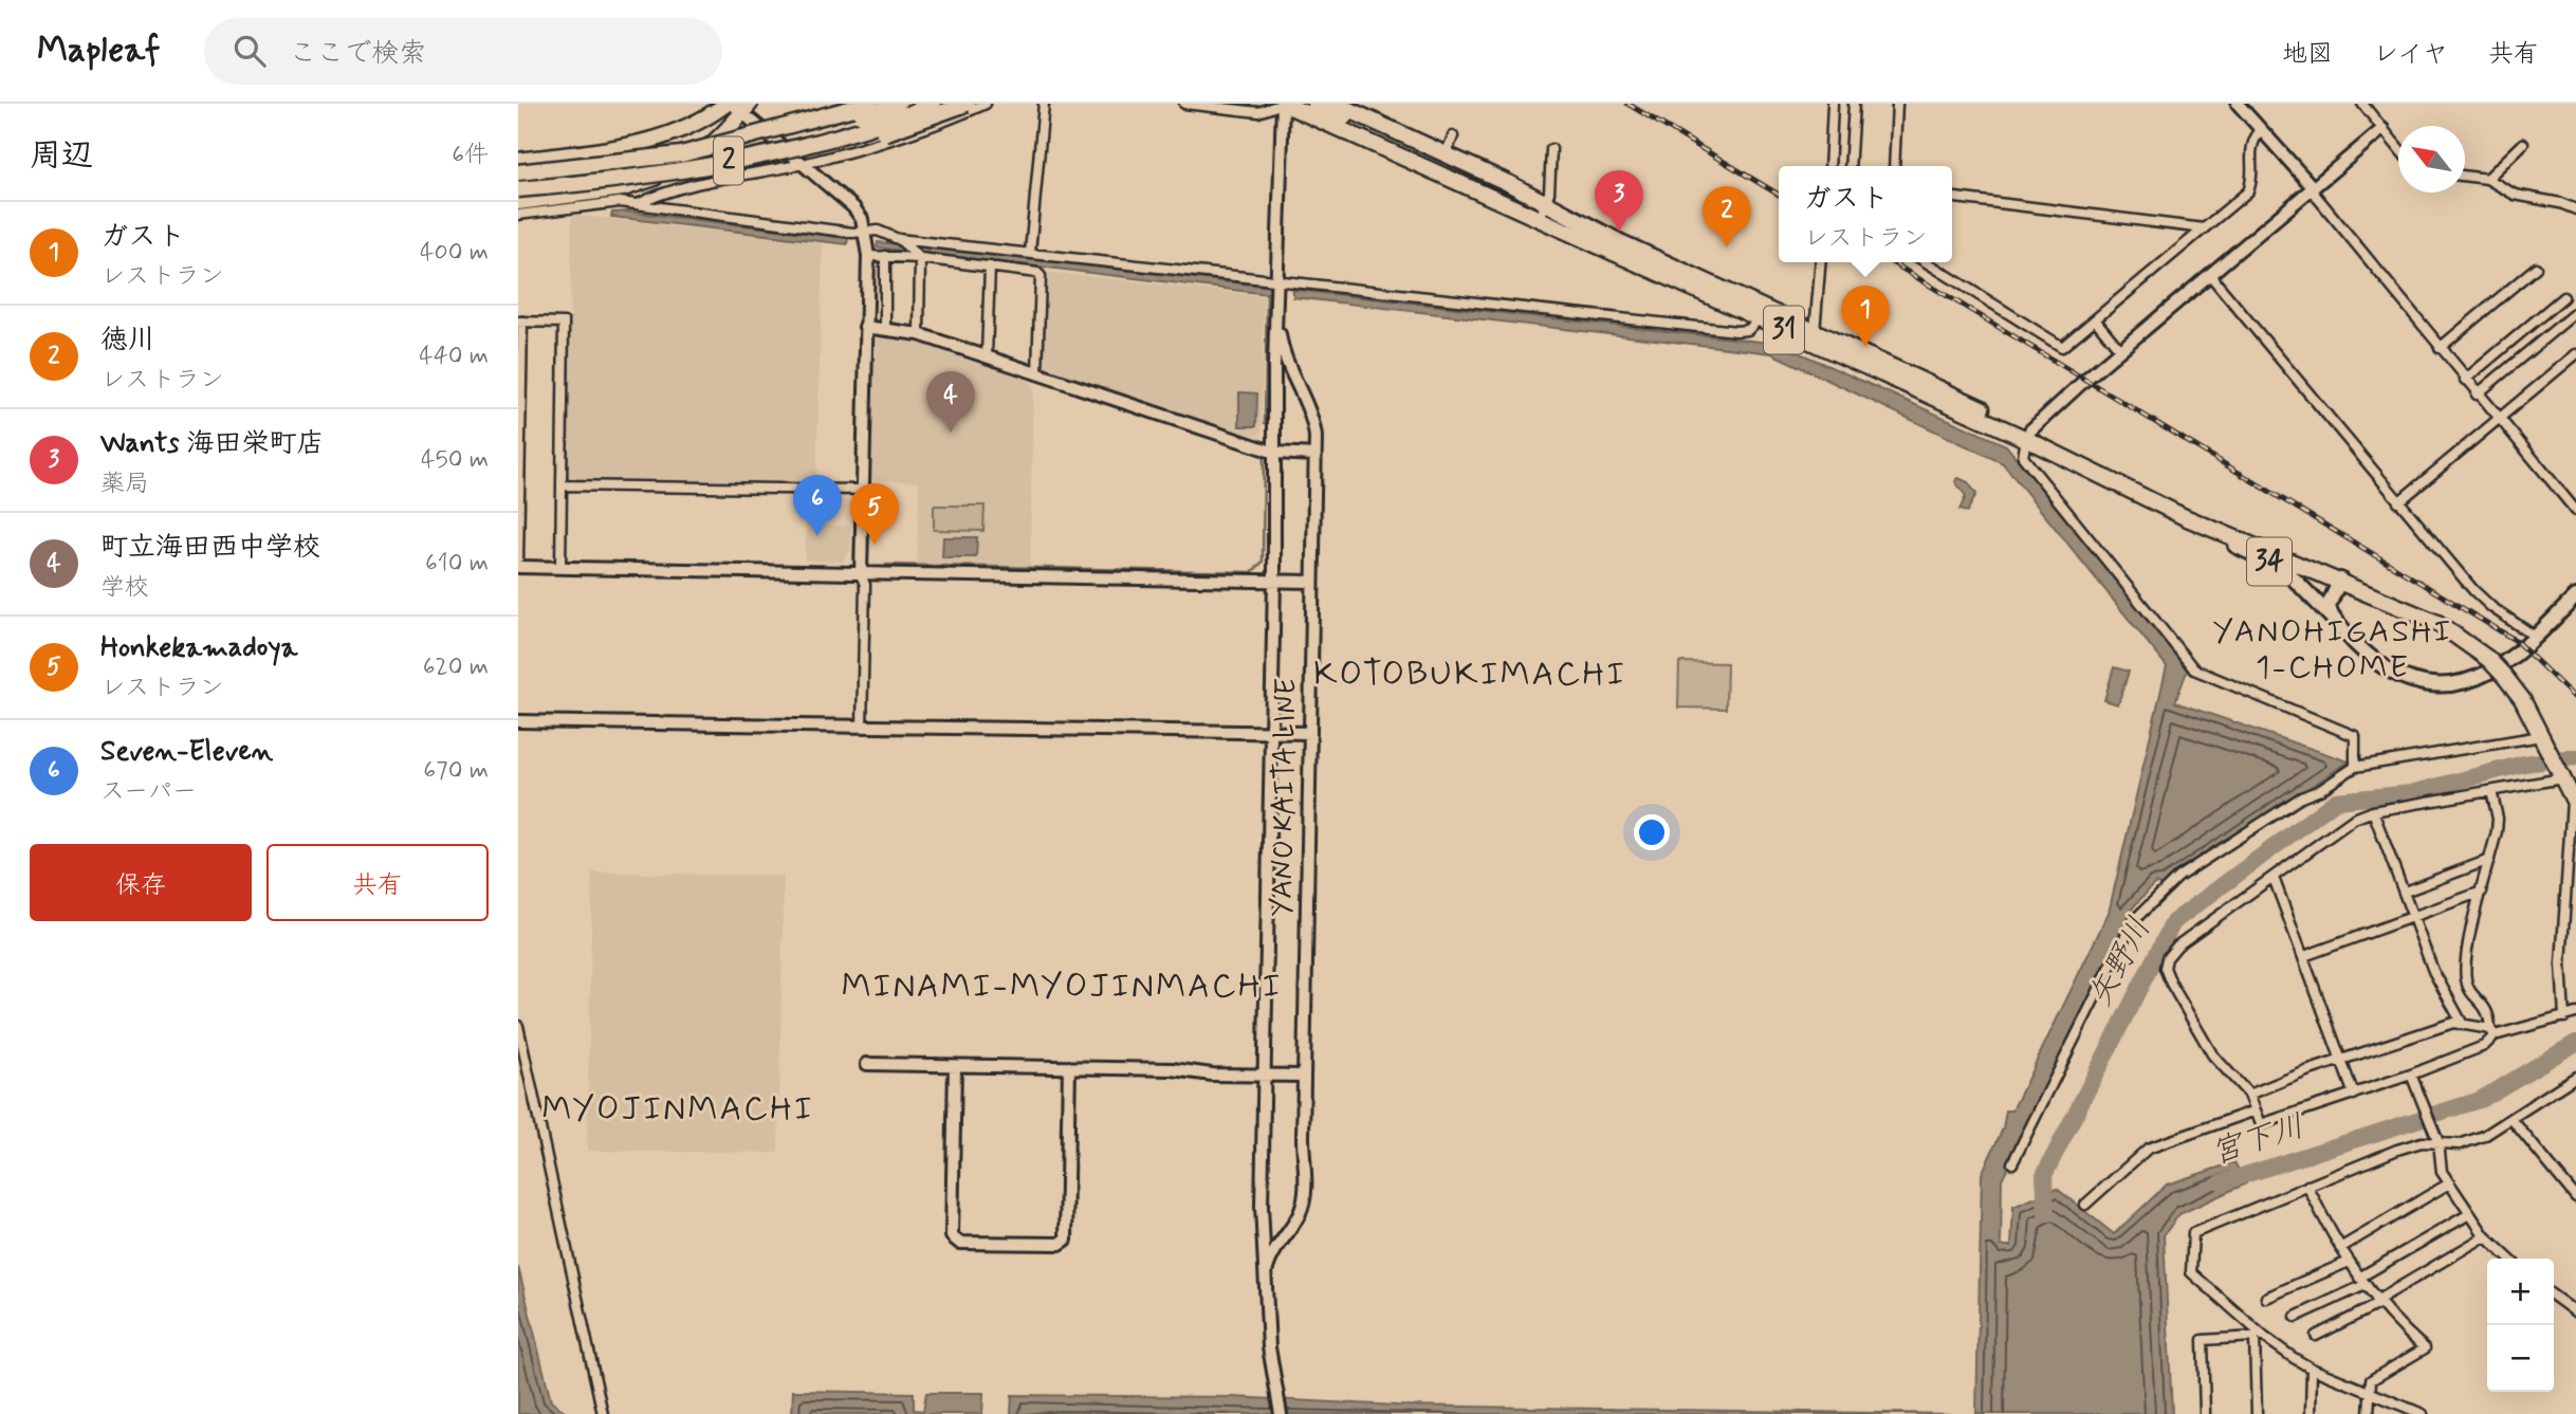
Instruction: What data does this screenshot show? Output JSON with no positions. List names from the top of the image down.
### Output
{
  "streets": {
    "highway": ["2", "31"],
    "main road": ["34"],
    "street": ["YANO KAITA LINE"]
  },
  "crossings": [
    ["31", "34"],
    ["31", "YANO KAITA LINE"]
  ],
  "districts": [
    "YANOHIGASHI 1-CHOME",
    "KOTOBUKIMACHI",
    "MINAMI-MYOJINMACHI",
    "MYOJINMACHI"
  ],
  "water": ["矢野川", "宮下川"],
  "north": "top left",
  "page": {
    "header": "Mapleaf",
    "search": "ここで検索",
    "nav": ["地図", "レイヤ", "共有"],
    "heading": ["周辺", "6件"],
    "popup": ["ガスト", "レストラン"],
    "pins": [
      "3",
      "2",
      "1",
      "4",
      "6",
      "5"
    ],
    "list": [
      {
        "mark": "1",
        "name": "ガスト",
        "note": "レストラン",
        "value": "400 m"
      },
      {
        "mark": "2",
        "name": "徳川",
        "note": "レストラン",
        "value": "440 m"
      },
      {
        "mark": "3",
        "name": "Wants 海田栄町店",
        "note": "薬局",
        "value": "450 m"
      },
      {
        "mark": "4",
        "name": "町立海田西中学校",
        "note": "学校",
        "value": "610 m"
      },
      {
        "mark": "5",
        "name": "Honkekamadoya",
        "note": "レストラン",
        "value": "620 m"
      },
      {
        "mark": "6",
        "name": "Seven-Eleven",
        "note": "スーパー",
        "value": "670 m"
      }
    ],
    "buttons": ["保存", "共有"],
    "map_buttons": ["+", "−"]
  }
}
